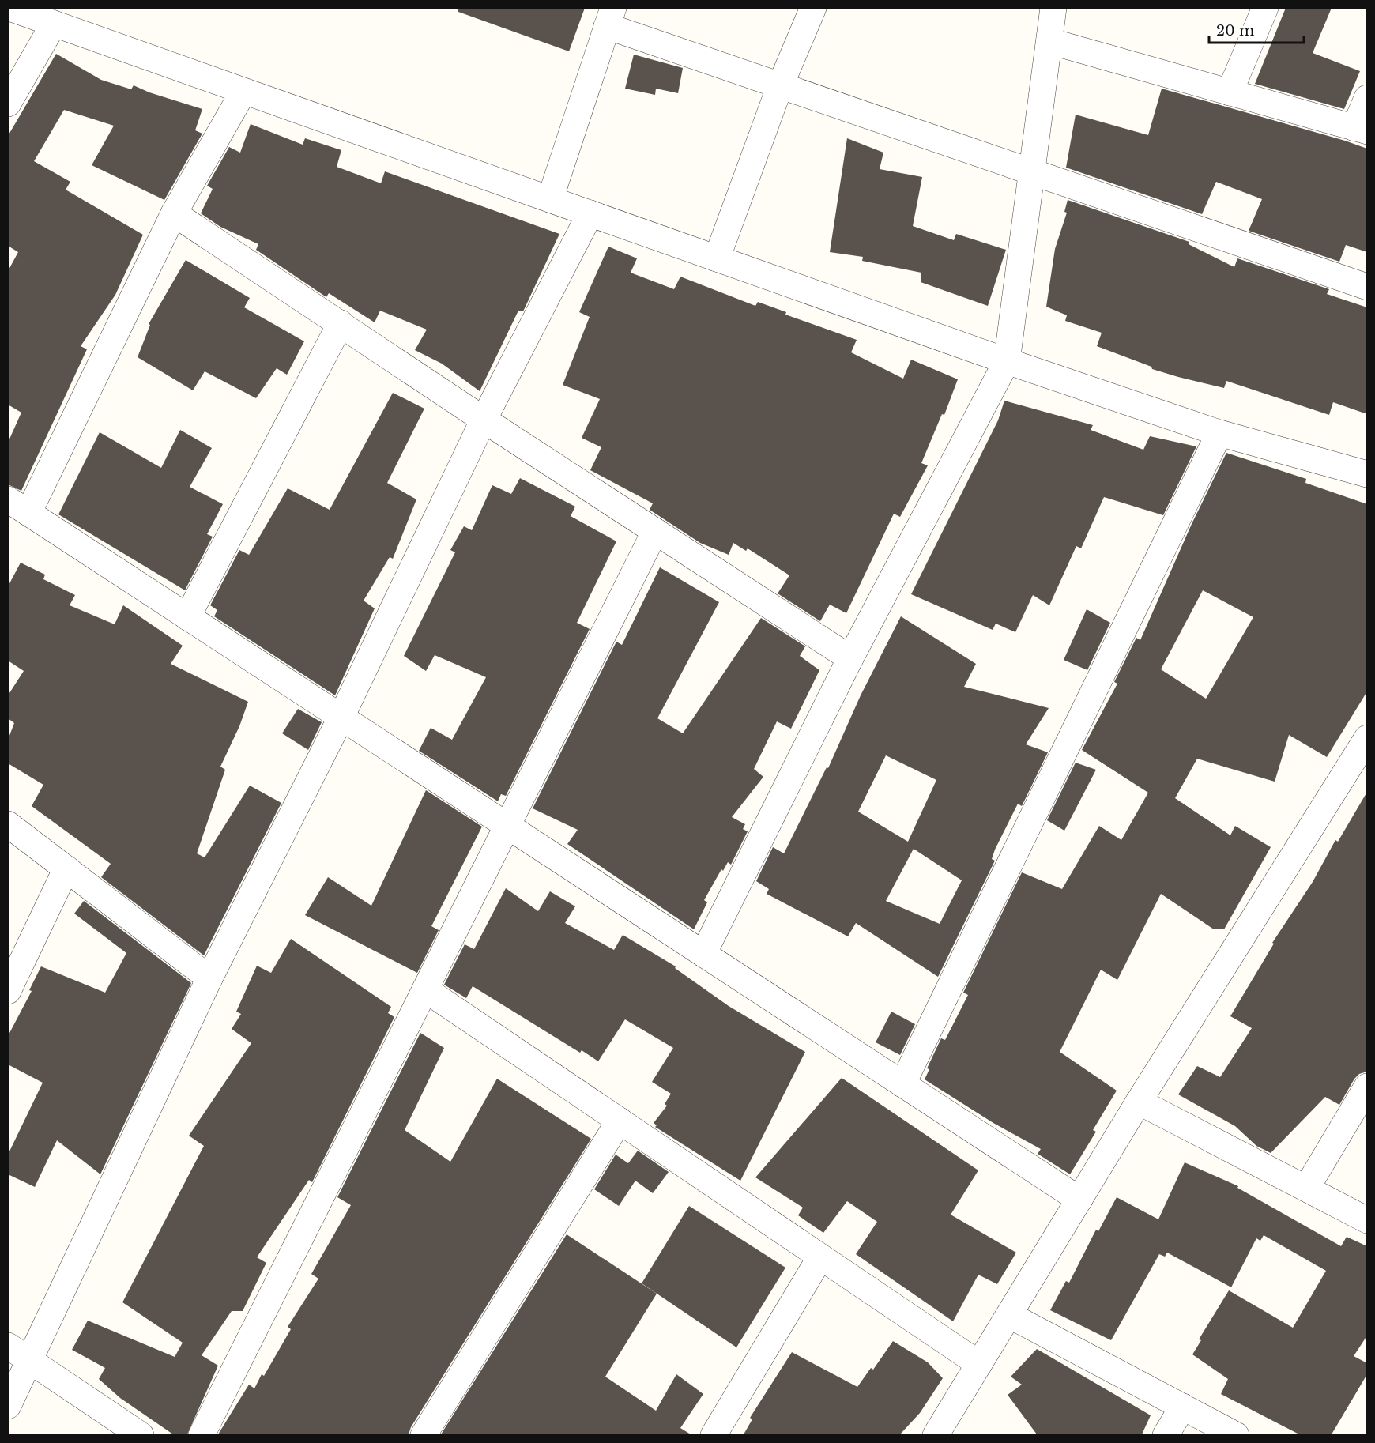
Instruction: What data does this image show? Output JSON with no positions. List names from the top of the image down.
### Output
{
  "scale_bar": "20 m"
}
